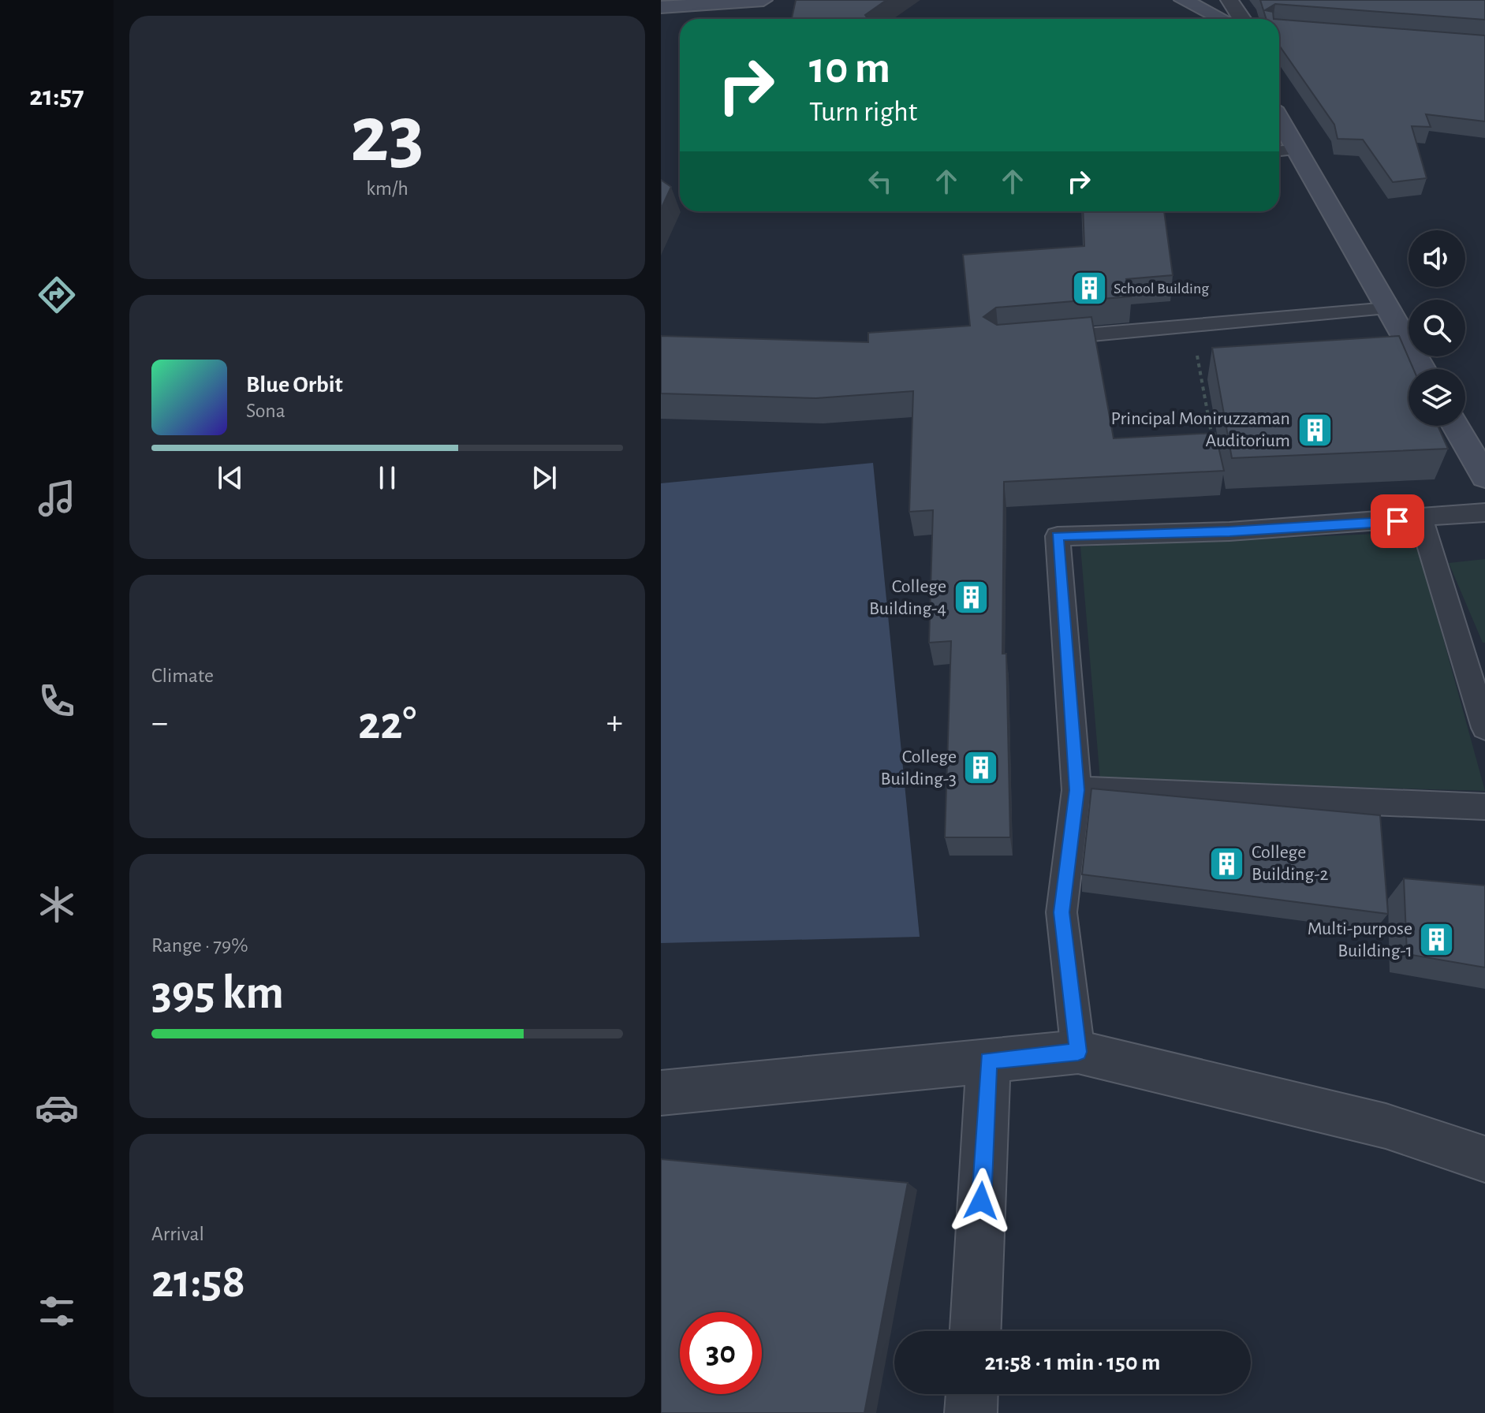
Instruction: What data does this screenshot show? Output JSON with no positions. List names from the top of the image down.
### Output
{
  "places": {
    "building": [
      "School Building",
      "Principal Moniruzzaman Auditorium",
      "College Building-4",
      "College Building-3",
      "College Building-2",
      "Multi-purpose Building-1"
    ]
  },
  "page": {
    "tabs": "21:57",
    "tile": [
      ["23", "km/h"],
      "Climate",
      ["Range · 79%", "395 km"],
      ["Arrival", "21:58"]
    ],
    "turn": ["10 m", "Turn right"],
    "song": ["Blue Orbit", "Sona"],
    "heat": ["−", "22°", "+"],
    "limit": "30",
    "trip": "21:58 · 1 min · 150 m"
  }
}
